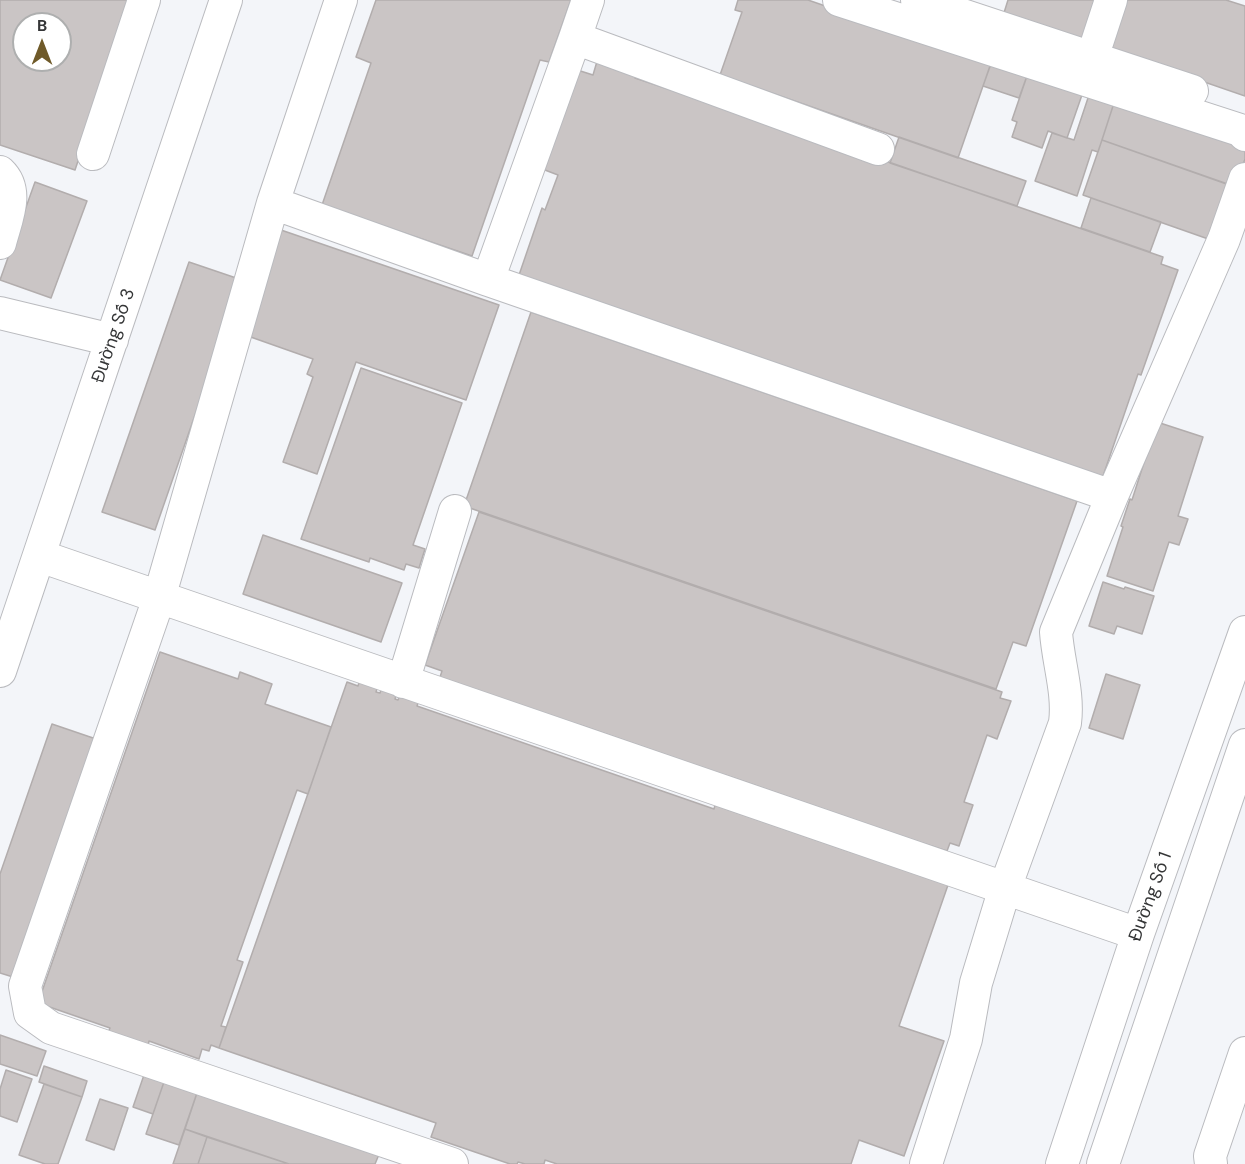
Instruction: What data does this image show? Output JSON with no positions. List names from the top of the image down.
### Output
{
  "streets": {
    "street": ["Đường Số 3", "Đường Số 1"]
  },
  "north": "top"
}
